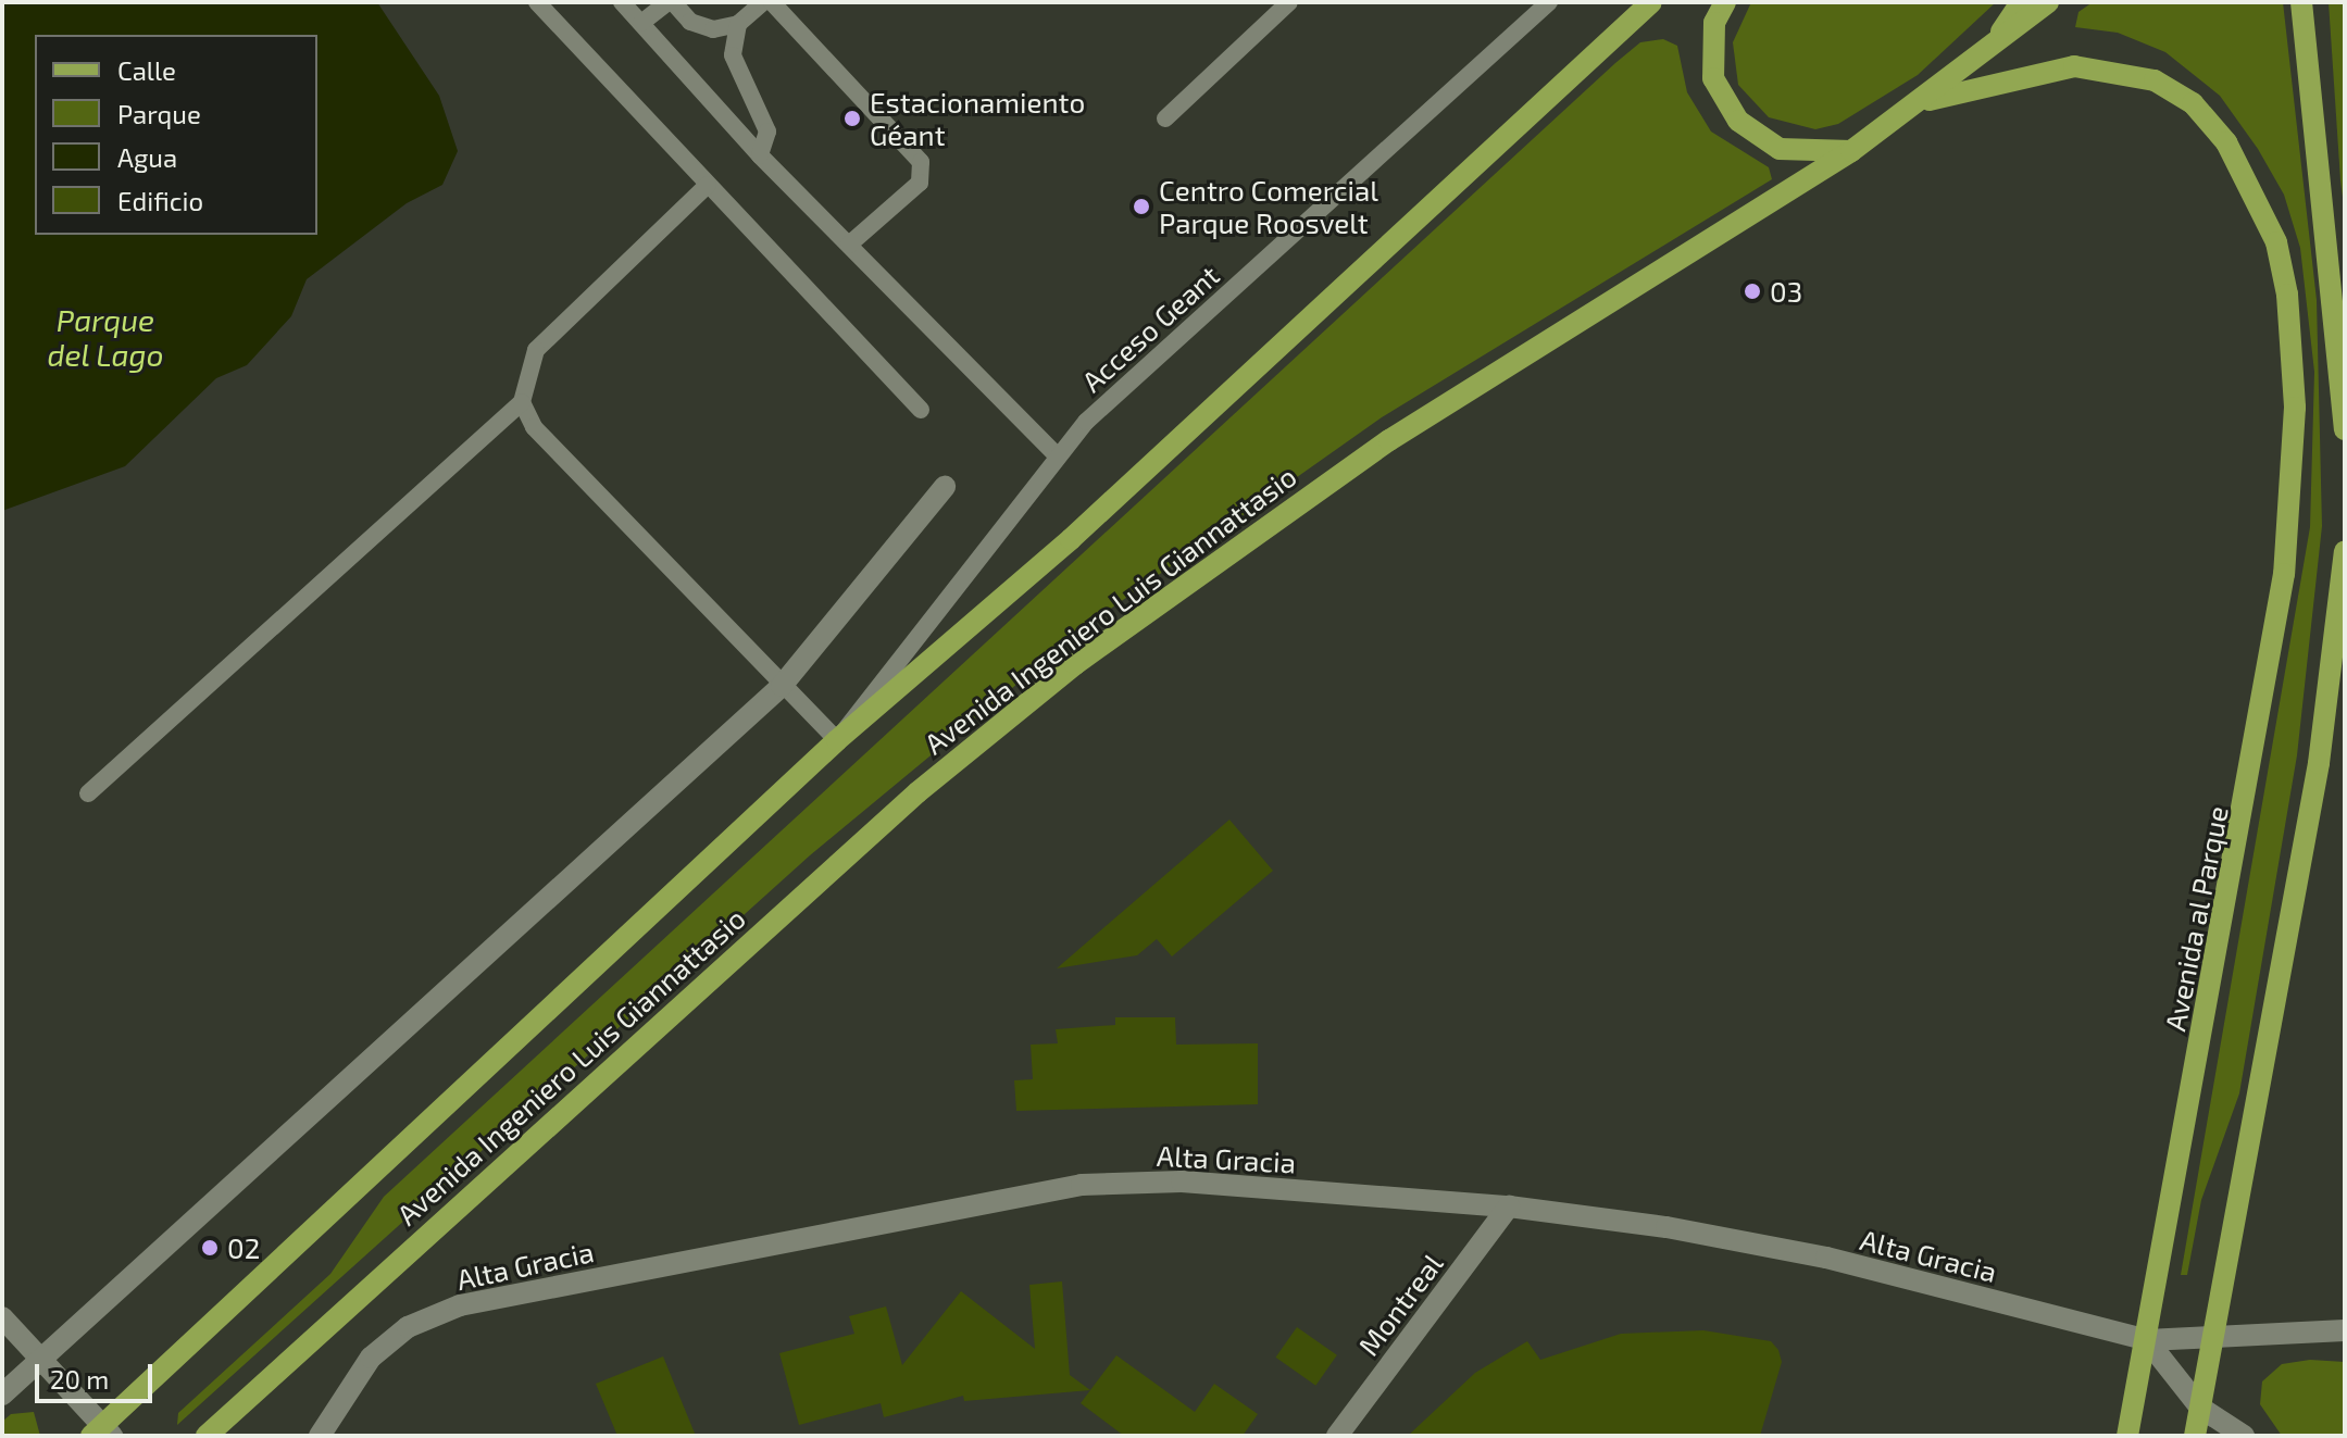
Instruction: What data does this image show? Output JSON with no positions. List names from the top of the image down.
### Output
{
  "streets": {
    "main road": ["Avenida Ingeniero Luis Giannattasio", "Avenida al Parque"],
    "street": ["Alta Gracia", "Montreal"],
    "lane": ["Acceso Geant"]
  },
  "crossings": [
    ["Acceso Geant", "Avenida Ingeniero Luis Giannattasio"],
    ["Avenida Ingeniero Luis Giannattasio", "Avenida al Parque"],
    ["Avenida al Parque", "Alta Gracia"],
    ["Alta Gracia", "Montreal"]
  ],
  "water": ["Parque del Lago"],
  "places": [
    "Estacionamiento Géant",
    "Centro Comercial Parque Roosvelt",
    "03",
    "02"
  ],
  "legend": [
    "Calle",
    "Parque",
    "Agua",
    "Edificio"
  ],
  "scale_bar": "20 m"
}
